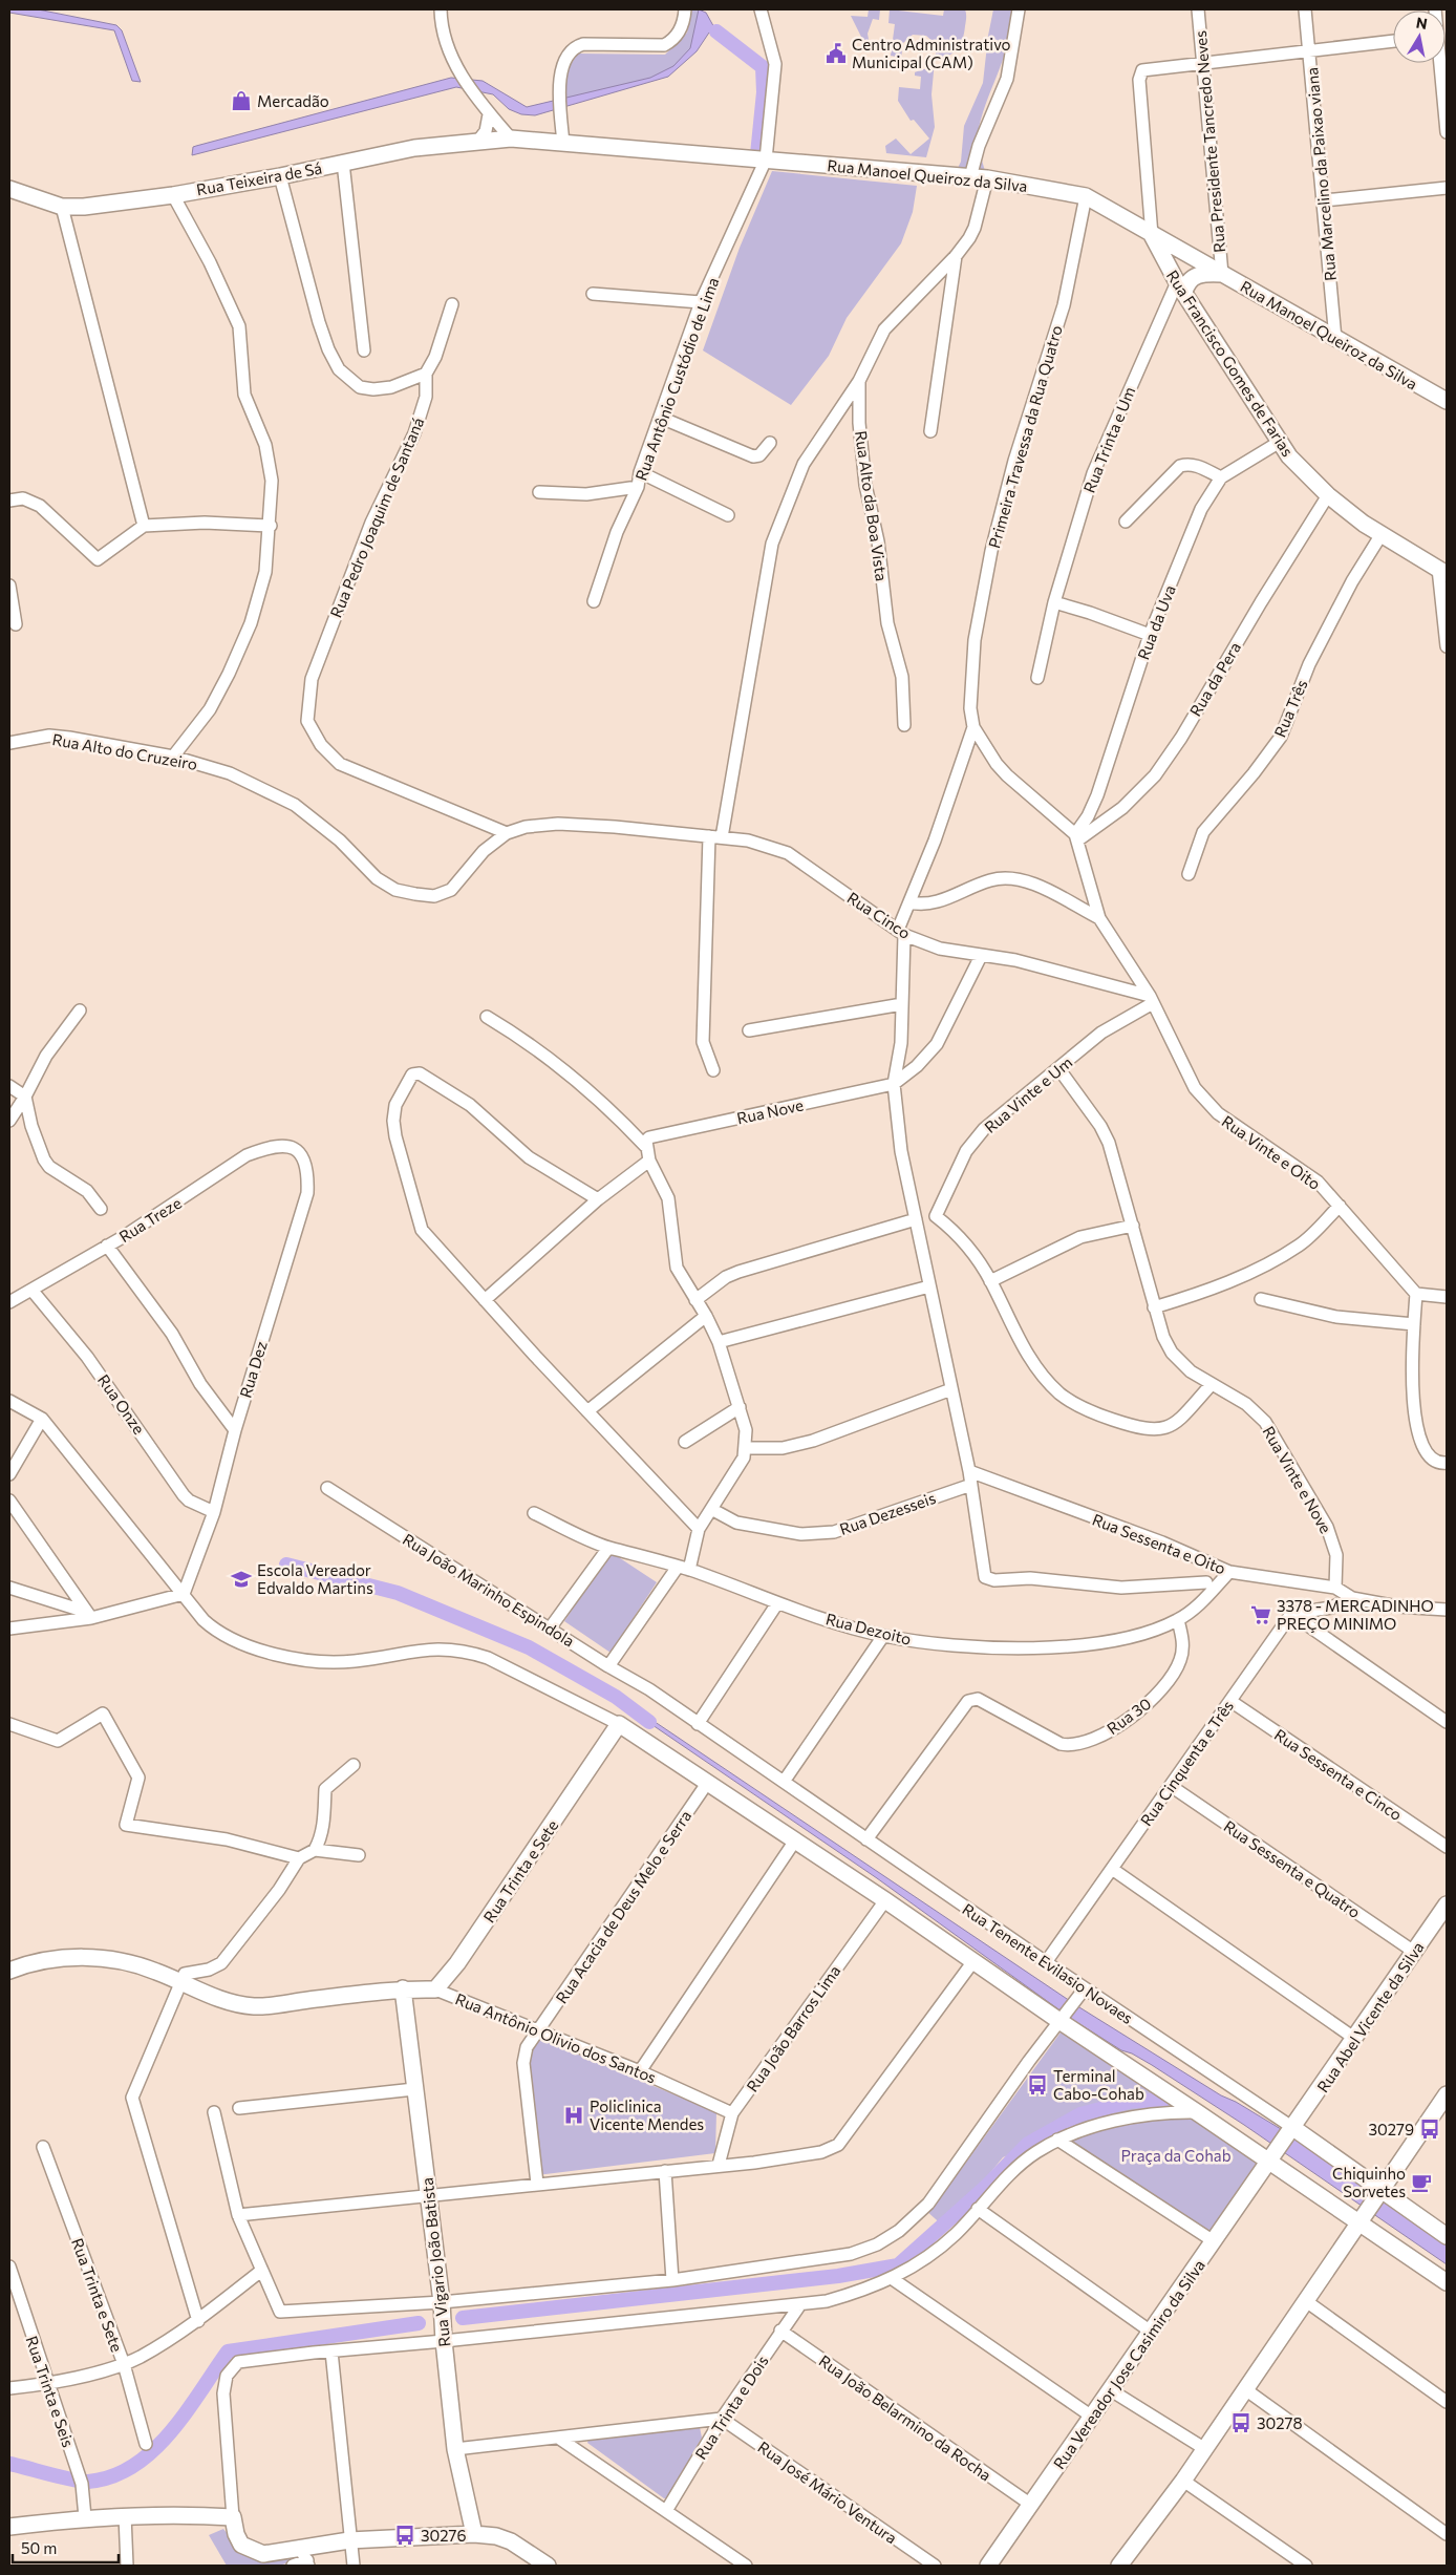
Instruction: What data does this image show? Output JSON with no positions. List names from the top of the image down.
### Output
{
  "streets": {
    "street": [
      "Rua Presidente Tancredo Neves",
      "Rua Marcelino da Paixao viana",
      "Rua Manoel Queiroz da Silva",
      "Rua Teixeira de Sá",
      "Rua Francisco Gomes de Farias",
      "Rua Antônio Custódio de Lima",
      "Primeira Travessa da Rua Quatro",
      "Rua Trinta e Um",
      "Rua Alto da Boa Vista",
      "Rua Pedro Joaquim de Santaná",
      "Rua da Uva",
      "Rua da Pera",
      "Rua Três",
      "Rua Alto do Cruzeiro",
      "Rua Cinco",
      "Rua Vinte e Um",
      "Rua Nove",
      "Rua Vinte e Oito",
      "Rua Treze",
      "Rua Dez",
      "Rua Onze",
      "Rua Vinte e Nove",
      "Rua Dezesseis",
      "Rua Sessenta e Oito",
      "Rua João Marinho Espindola",
      "Rua Dezoito",
      "Rua 30",
      "Rua Cinquenta e Três",
      "Rua Sessenta e Cinco",
      "Rua Sessenta e Quatro",
      "Rua Trinta e Sete",
      "Rua Acacia de Deus Melo e Serra",
      "Rua Tenente Evilasio Novaes",
      "Rua Abel Vicente da Silva",
      "Rua João Barros Lima",
      "Rua Antônio Olivio dos Santos",
      "Rua Vigario João Batista",
      "Rua Vereador Jose Casimiro da Silva",
      "Rua Trinta e Seis",
      "Rua Trinta e Dois",
      "Rua João Belarmino da Rocha",
      "Rua José Mário Ventura"
    ]
  },
  "crossings": [
    ["Rua Presidente Tancredo Neves", "Rua Manoel Queiroz da Silva"],
    ["Rua Marcelino da Paixao viana", "Rua Manoel Queiroz da Silva"],
    ["Rua Manoel Queiroz da Silva", "Rua Teixeira de Sá"],
    ["Rua Manoel Queiroz da Silva", "Rua Francisco Gomes de Farias"],
    ["Rua Manoel Queiroz da Silva", "Rua Antônio Custódio de Lima"],
    ["Rua Manoel Queiroz da Silva", "Primeira Travessa da Rua Quatro"],
    ["Rua Manoel Queiroz da Silva", "Rua Alto da Boa Vista"],
    ["Rua Francisco Gomes de Farias", "Rua Trinta e Um"],
    ["Rua Francisco Gomes de Farias", "Rua da Uva"],
    ["Rua Francisco Gomes de Farias", "Rua da Pera"],
    ["Rua Francisco Gomes de Farias", "Rua Três"],
    ["Primeira Travessa da Rua Quatro", "Rua da Uva"],
    ["Primeira Travessa da Rua Quatro", "Rua da Pera"],
    ["Rua Pedro Joaquim de Santaná", "Rua Alto do Cruzeiro"],
    ["Rua da Uva", "Rua da Pera"],
    ["Rua Alto do Cruzeiro", "Rua Cinco"],
    ["Rua Cinco", "Rua Vinte e Um"],
    ["Rua Cinco", "Rua Vinte e Oito"],
    ["Rua Vinte e Um", "Rua Vinte e Oito"],
    ["Rua Vinte e Um", "Rua Vinte e Nove"],
    ["Rua Treze", "Rua Dez"],
    ["Rua Treze", "Rua Onze"],
    ["Rua Dez", "Rua Onze"],
    ["Rua Vinte e Nove", "Rua Sessenta e Oito"],
    ["Rua Sessenta e Oito", "Rua Dezoito"],
    ["Rua João Marinho Espindola", "Rua Tenente Evilasio Novaes"],
    ["Rua Dezoito", "Rua 30"],
    ["Rua 30", "Rua Tenente Evilasio Novaes"],
    ["Rua Cinquenta e Três", "Rua Sessenta e Cinco"],
    ["Rua Cinquenta e Três", "Rua Sessenta e Quatro"],
    ["Rua Cinquenta e Três", "Rua Tenente Evilasio Novaes"],
    ["Rua Sessenta e Quatro", "Rua Abel Vicente da Silva"],
    ["Rua Trinta e Sete", "Rua Antônio Olivio dos Santos"],
    ["Rua Acacia de Deus Melo e Serra", "Rua Antônio Olivio dos Santos"],
    ["Rua Tenente Evilasio Novaes", "Rua Abel Vicente da Silva"],
    ["Rua Abel Vicente da Silva", "Rua Vereador Jose Casimiro da Silva"],
    ["Rua João Barros Lima", "Rua Antônio Olivio dos Santos"],
    ["Rua Vereador Jose Casimiro da Silva", "Rua João Belarmino da Rocha"],
    ["Rua Trinta e Dois", "Rua João Belarmino da Rocha"],
    ["Rua Trinta e Dois", "Rua José Mário Ventura"]
  ],
  "parks": ["Praça da Cohab"],
  "places": {
    "public building": ["Centro Administrativo Municipal (CAM)"],
    "shop": ["Mercadão"],
    "school or university": ["Escola Vereador Edvaldo Martins"],
    "supermarket": ["3378 - MERCADINHO PREÇO MINIMO"],
    "bus stop": [
      "Terminal Cabo-Cohab",
      "30279",
      "30278",
      "30276"
    ],
    "hospital": ["Policlinica Vicente Mendes"],
    "cafe": ["Chiquinho Sorvetes"]
  },
  "scale_bar": "50 m",
  "north": "top"
}
